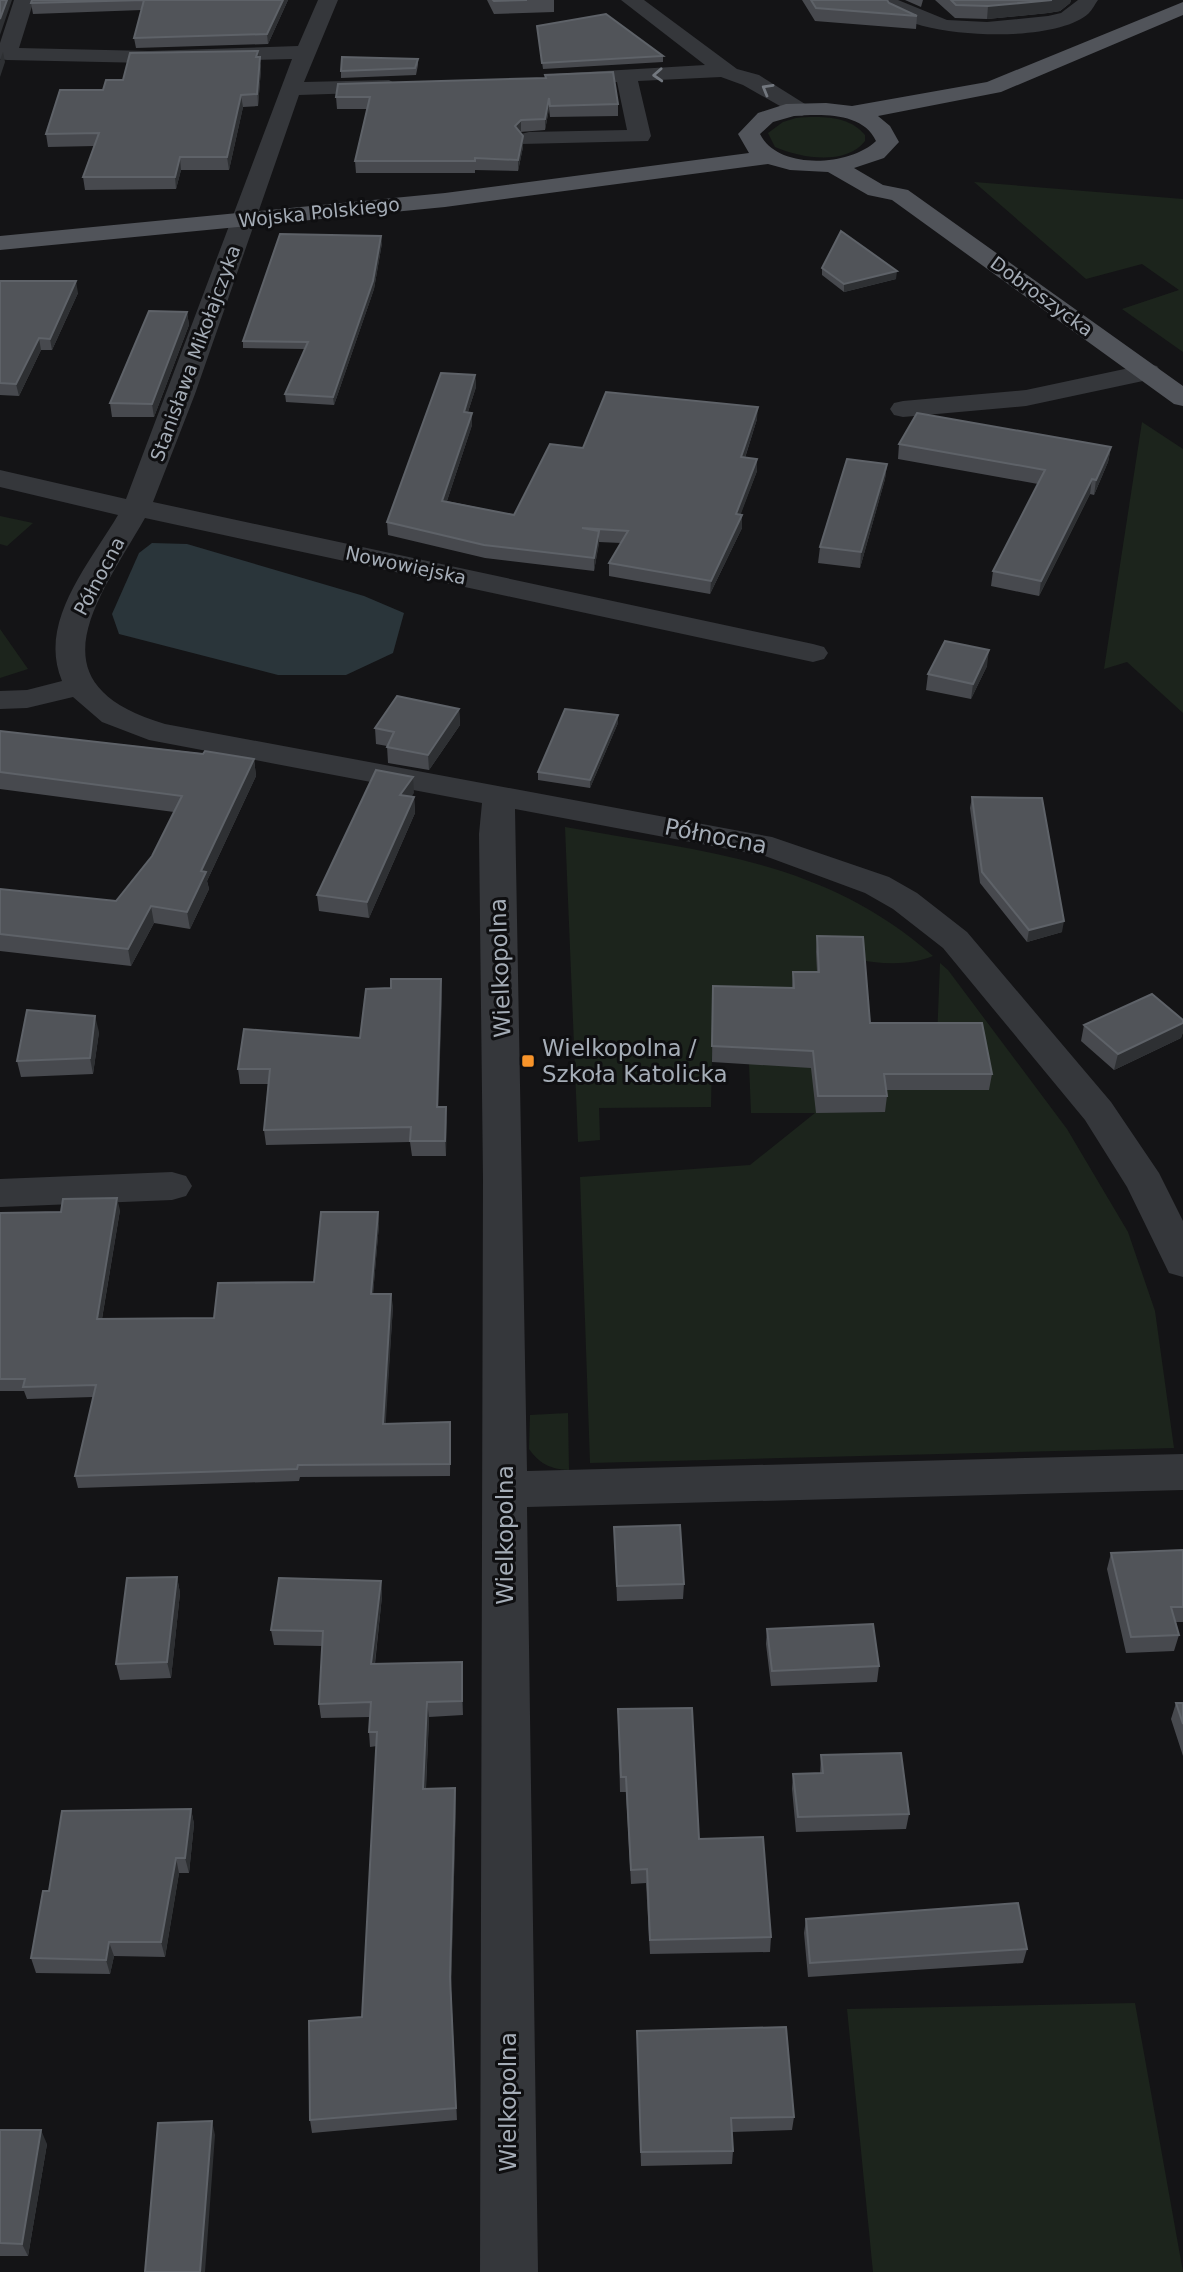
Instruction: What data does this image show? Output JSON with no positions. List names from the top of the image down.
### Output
{
  "streets": {
    "main road": ["Wojska Polskiego", "Dobroszycka"],
    "street": [
      "Stanisława Mikołajczyka",
      "Nowowiejska",
      "Północna",
      "Wielkopolna"
    ]
  },
  "crossings": [
    ["Wojska Polskiego", "Stanisława Mikołajczyka"],
    ["Stanisława Mikołajczyka", "Nowowiejska"],
    ["Stanisława Mikołajczyka", "Północna"],
    ["Nowowiejska", "Północna"],
    ["Północna", "Wielkopolna"]
  ],
  "places": {
    "transit": ["Wielkopolna / Szkoła Katolicka"]
  }
}
